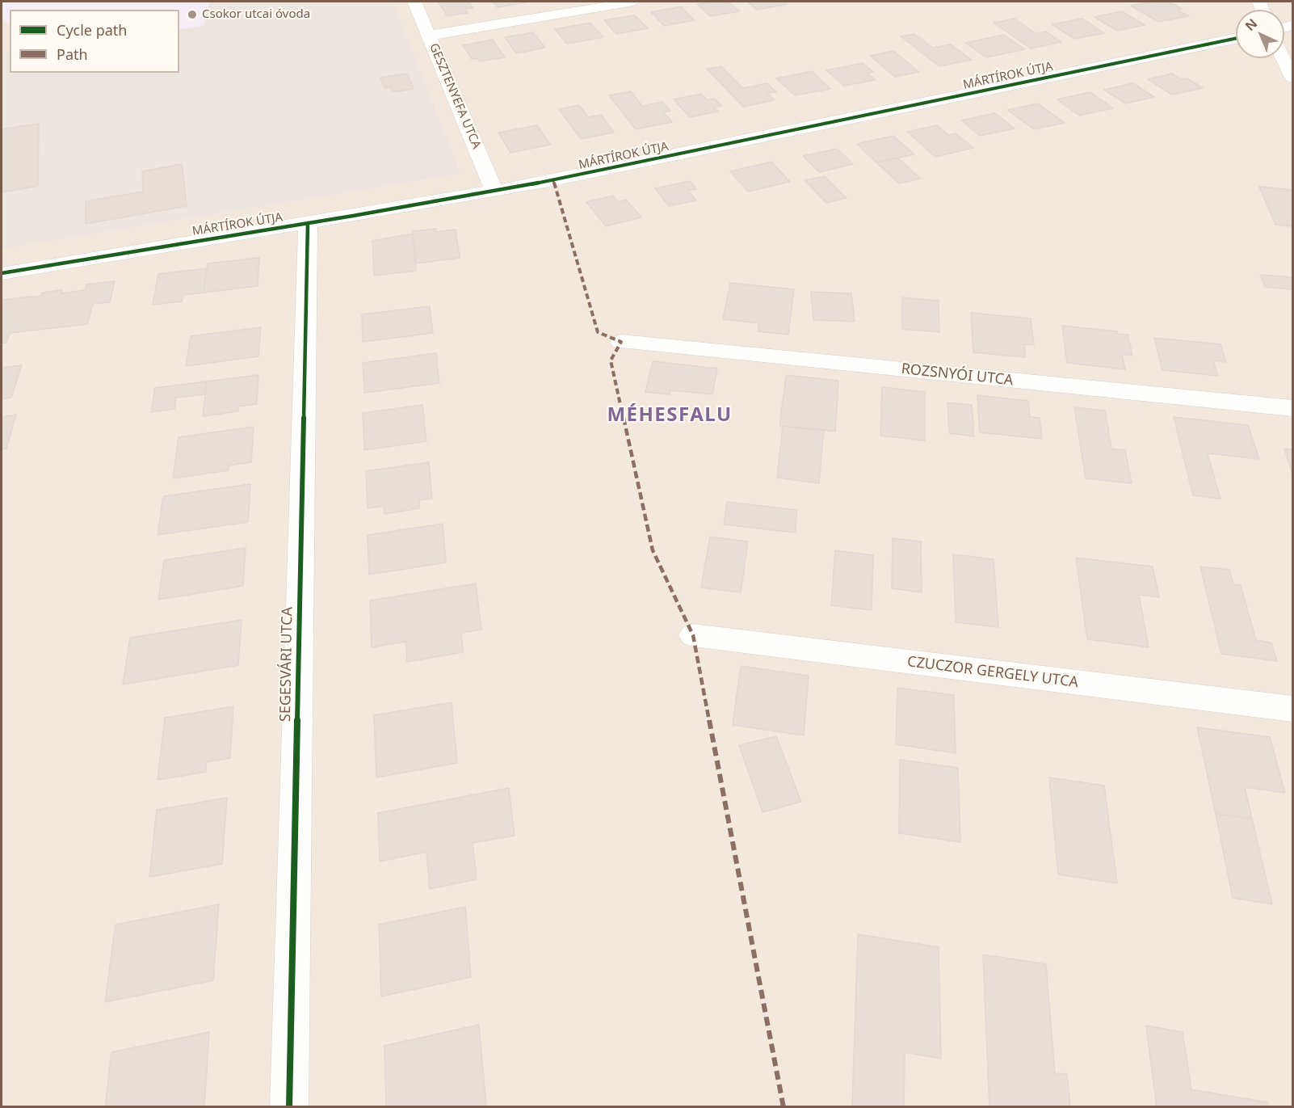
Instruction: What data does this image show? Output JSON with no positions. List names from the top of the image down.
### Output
{
  "streets": {
    "street": [
      "MÁRTÍROK ÚTJA",
      "GESZTENYEFA UTCA",
      "ROZSNYÓI UTCA",
      "SEGESVÁRI UTCA",
      "CZUCZOR GERGELY UTCA"
    ]
  },
  "crossings": [
    ["MÁRTÍROK ÚTJA", "GESZTENYEFA UTCA"],
    ["MÁRTÍROK ÚTJA", "SEGESVÁRI UTCA"]
  ],
  "districts": ["MÉHESFALU"],
  "places": ["Csokor utcai óvoda"],
  "legend": ["Cycle path", "Path"],
  "north": "top left"
}
